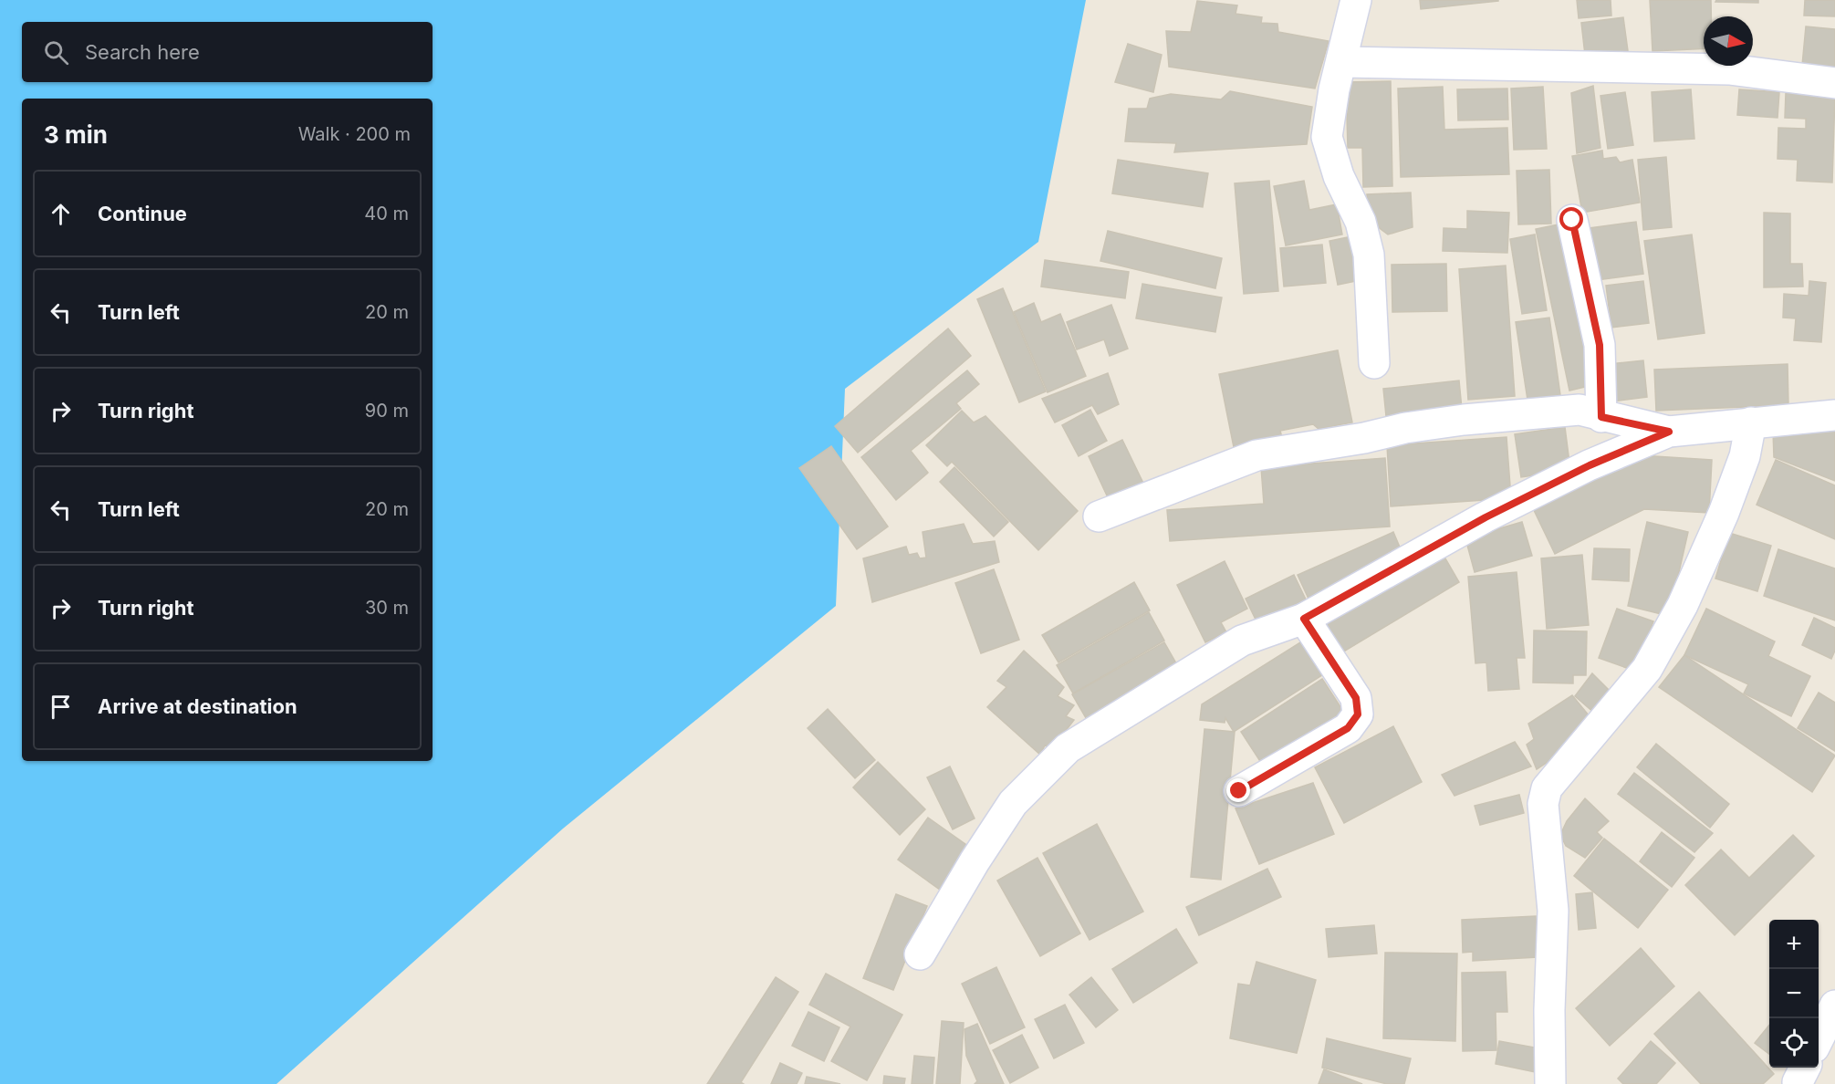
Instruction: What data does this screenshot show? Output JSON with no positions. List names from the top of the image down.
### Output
{
  "north": "right",
  "page": {
    "search": "Search here",
    "heading": ["3 min", "Walk · 200 m"],
    "list": [
      ["Continue", "40 m"],
      ["Turn left", "20 m"],
      ["Turn right", "90 m"],
      ["Turn left", "20 m"],
      ["Turn right", "30 m"],
      "Arrive at destination"
    ],
    "map_buttons": ["+", "−"]
  }
}
